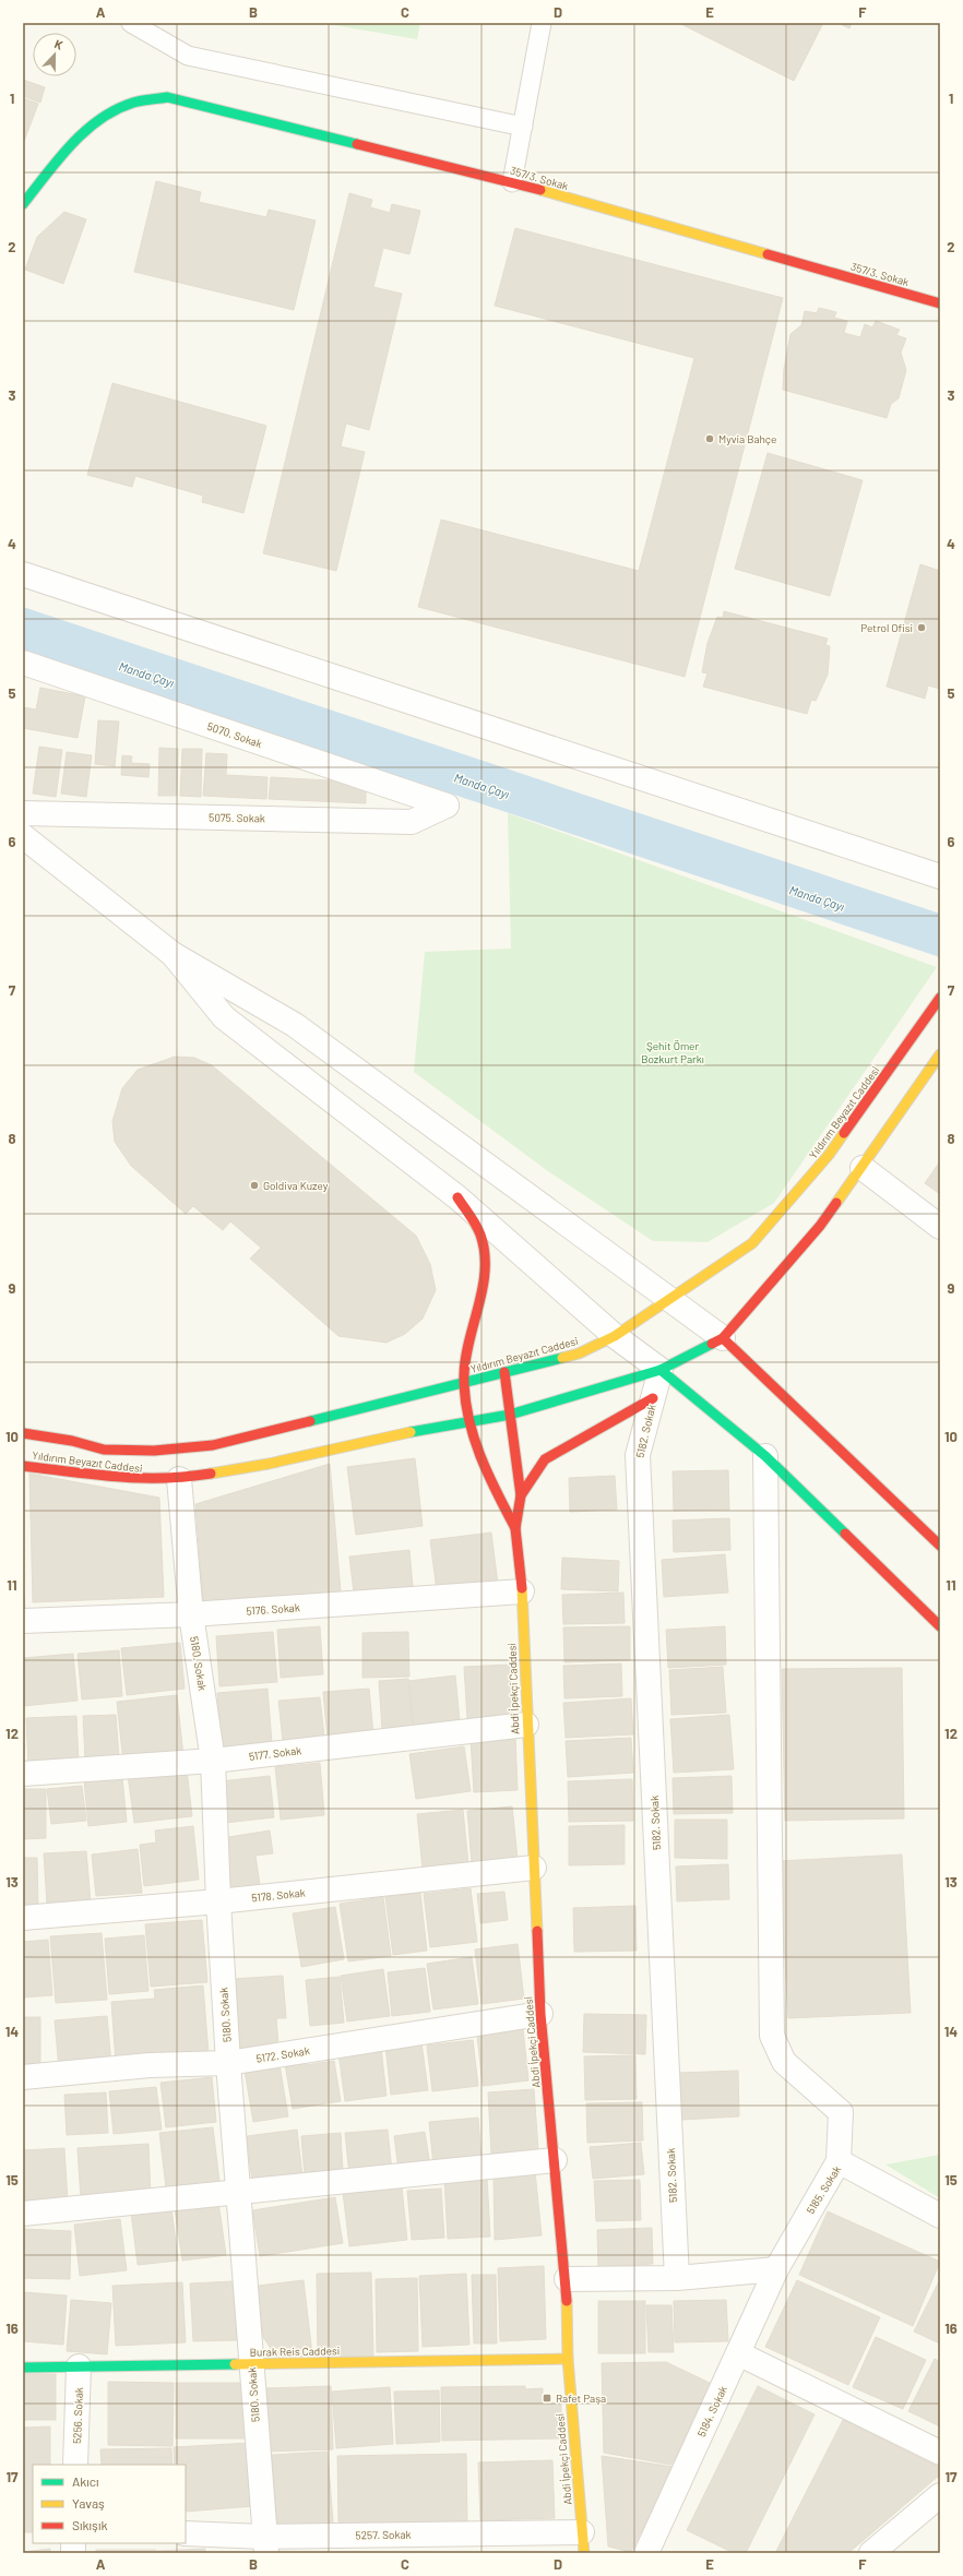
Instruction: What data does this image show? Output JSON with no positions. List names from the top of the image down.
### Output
{
  "streets": {
    "main road": [
      "357/3. Sokak",
      "Yıldırım Beyazıt Caddesi",
      "Abdi İpekçi Caddesi",
      "Burak Reis Caddesi"
    ],
    "street": [
      "5070. Sokak",
      "5075. Sokak",
      "5182. Sokak",
      "5176. Sokak",
      "5180. Sokak",
      "5177. Sokak",
      "5178. Sokak",
      "5172. Sokak",
      "5185. Sokak",
      "5184. Sokak",
      "5256. Sokak",
      "5257. Sokak"
    ]
  },
  "crossings": [
    ["5070. Sokak", "5075. Sokak"],
    ["Yıldırım Beyazıt Caddesi", "5182. Sokak"],
    ["Yıldırım Beyazıt Caddesi", "5180. Sokak"],
    ["Yıldırım Beyazıt Caddesi", "Abdi İpekçi Caddesi"],
    ["5176. Sokak", "5180. Sokak"],
    ["5176. Sokak", "Abdi İpekçi Caddesi"],
    ["5180. Sokak", "5177. Sokak"],
    ["5180. Sokak", "5178. Sokak"],
    ["5180. Sokak", "5172. Sokak"],
    ["5180. Sokak", "Burak Reis Caddesi"],
    ["5180. Sokak", "5257. Sokak"],
    ["Abdi İpekçi Caddesi", "5177. Sokak"],
    ["Abdi İpekçi Caddesi", "5178. Sokak"],
    ["Abdi İpekçi Caddesi", "5172. Sokak"],
    ["Abdi İpekçi Caddesi", "Burak Reis Caddesi"],
    ["Abdi İpekçi Caddesi", "5257. Sokak"],
    ["5185. Sokak", "5184. Sokak"],
    ["Burak Reis Caddesi", "5256. Sokak"]
  ],
  "water": ["Manda Çayı"],
  "parks": ["Şehit Ömer Bozkurt Parkı"],
  "places": {
    "other": ["Myvia Bahçe", "Petrol Ofisi", "Goldiva Kuzey"],
    "transit": ["Rafet Paşa"]
  },
  "legend": ["Akıcı", "Yavaş", "Sıkışık"],
  "north": "top",
  "grid": {
    "columns": [
      "A",
      "B",
      "C",
      "D",
      "E",
      "F"
    ],
    "rows": [
      "1",
      "2",
      "3",
      "4",
      "5",
      "6",
      "7",
      "8",
      "9",
      "10",
      "11",
      "12",
      "13",
      "14",
      "15",
      "16",
      "17"
    ]
  }
}
